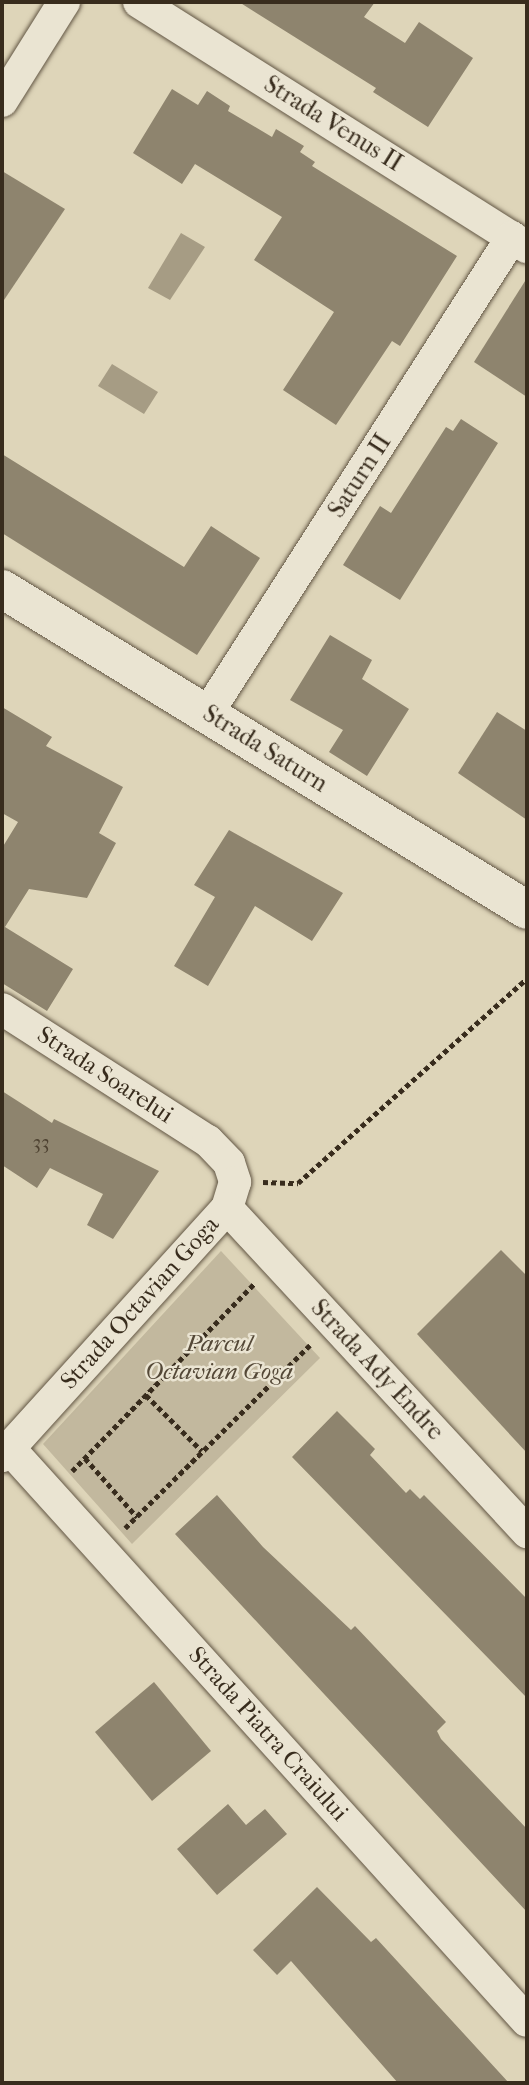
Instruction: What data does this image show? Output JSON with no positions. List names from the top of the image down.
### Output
{
  "streets": {
    "street": [
      "Strada Venus II",
      "Saturn II",
      "Strada Saturn",
      "Strada Soarelui",
      "Strada Octavian Goga",
      "Strada Ady Endre",
      "Strada Piatra Craiului"
    ]
  },
  "crossings": [
    ["Strada Venus II", "Saturn II"],
    ["Saturn II", "Strada Saturn"],
    ["Strada Soarelui", "Strada Octavian Goga"],
    ["Strada Soarelui", "Strada Ady Endre"],
    ["Strada Octavian Goga", "Strada Ady Endre"],
    ["Strada Octavian Goga", "Strada Piatra Craiului"]
  ],
  "parks": ["Parcul Octavian Goga"],
  "house_numbers": ["33"]
}
